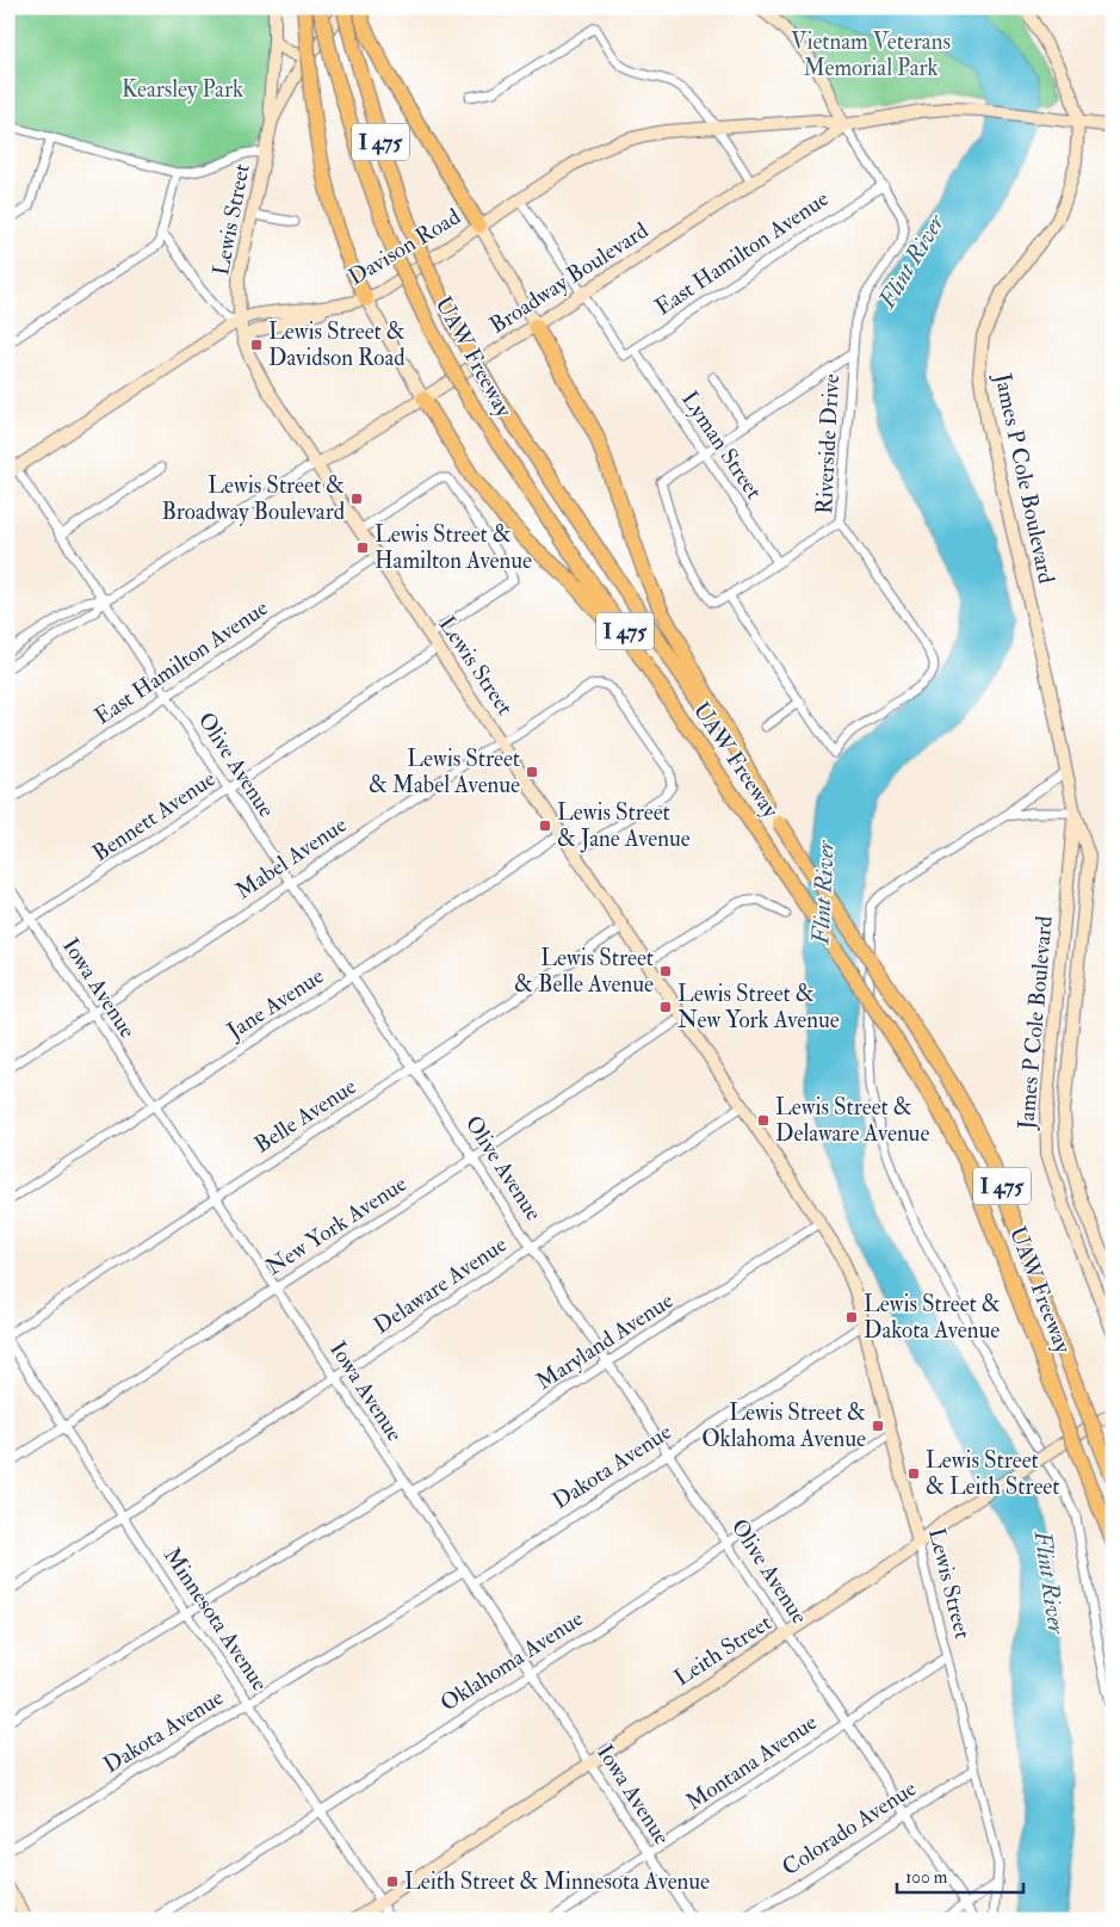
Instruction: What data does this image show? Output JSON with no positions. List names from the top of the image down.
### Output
{
  "streets": {
    "highway": ["I 475", "UAW Freeway"],
    "street": [
      "Lewis Street",
      "Davison Road",
      "East Hamilton Avenue",
      "Broadway Boulevard",
      "Riverside Drive",
      "Lyman Street",
      "James P Cole Boulevard",
      "Olive Avenue",
      "Bennett Avenue",
      "Mabel Avenue",
      "Iowa Avenue",
      "Jane Avenue",
      "Belle Avenue",
      "New York Avenue",
      "Delaware Avenue",
      "Maryland Avenue",
      "Dakota Avenue",
      "Minnesota Avenue",
      "Leith Street",
      "Oklahoma Avenue",
      "Montana Avenue",
      "Colorado Avenue"
    ]
  },
  "crossings": [
    ["Lewis Street", "Davison Road"],
    ["Lewis Street", "East Hamilton Avenue"],
    ["Lewis Street", "Broadway Boulevard"],
    ["Lewis Street", "Bennett Avenue"],
    ["Lewis Street", "Mabel Avenue"],
    ["Lewis Street", "Jane Avenue"],
    ["Lewis Street", "Belle Avenue"],
    ["Lewis Street", "New York Avenue"],
    ["Lewis Street", "Delaware Avenue"],
    ["Lewis Street", "Maryland Avenue"],
    ["Lewis Street", "Dakota Avenue"],
    ["Lewis Street", "Leith Street"],
    ["Lewis Street", "Oklahoma Avenue"],
    ["Lewis Street", "Montana Avenue"],
    ["Lewis Street", "Colorado Avenue"],
    ["Davison Road", "Broadway Boulevard"],
    ["Davison Road", "Riverside Drive"],
    ["Davison Road", "Olive Avenue"],
    ["East Hamilton Avenue", "Broadway Boulevard"],
    ["East Hamilton Avenue", "Riverside Drive"],
    ["East Hamilton Avenue", "Lyman Street"],
    ["East Hamilton Avenue", "Olive Avenue"],
    ["Broadway Boulevard", "Riverside Drive"],
    ["Broadway Boulevard", "Olive Avenue"],
    ["Olive Avenue", "Bennett Avenue"],
    ["Olive Avenue", "Mabel Avenue"],
    ["Olive Avenue", "Jane Avenue"],
    ["Olive Avenue", "Belle Avenue"],
    ["Olive Avenue", "New York Avenue"],
    ["Olive Avenue", "Delaware Avenue"],
    ["Olive Avenue", "Maryland Avenue"],
    ["Olive Avenue", "Dakota Avenue"],
    ["Olive Avenue", "Leith Street"],
    ["Olive Avenue", "Oklahoma Avenue"],
    ["Olive Avenue", "Montana Avenue"],
    ["Olive Avenue", "Colorado Avenue"],
    ["Bennett Avenue", "Iowa Avenue"],
    ["Mabel Avenue", "Iowa Avenue"],
    ["Iowa Avenue", "Jane Avenue"],
    ["Iowa Avenue", "Belle Avenue"],
    ["Iowa Avenue", "New York Avenue"],
    ["Iowa Avenue", "Delaware Avenue"],
    ["Iowa Avenue", "Maryland Avenue"],
    ["Iowa Avenue", "Dakota Avenue"],
    ["Iowa Avenue", "Leith Street"],
    ["Iowa Avenue", "Oklahoma Avenue"],
    ["Iowa Avenue", "Montana Avenue"],
    ["New York Avenue", "Minnesota Avenue"],
    ["Delaware Avenue", "Minnesota Avenue"],
    ["Dakota Avenue", "Minnesota Avenue"],
    ["Minnesota Avenue", "Leith Street"],
    ["Minnesota Avenue", "Oklahoma Avenue"]
  ],
  "water": ["Flint River"],
  "parks": ["Vietnam Veterans Memorial Park", "Kearsley Park"],
  "places": {
    "transit": [
      "Lewis Street & Davidson Road",
      "Lewis Street & Broadway Boulevard",
      "Lewis Street & Hamilton Avenue",
      "Lewis Street & Mabel Avenue",
      "Lewis Street & Jane Avenue",
      "Lewis Street & Belle Avenue",
      "Lewis Street & New York Avenue",
      "Lewis Street & Delaware Avenue",
      "Lewis Street & Dakota Avenue",
      "Lewis Street & Oklahoma Avenue",
      "Lewis Street & Leith Street",
      "Leith Street & Minnesota Avenue"
    ]
  },
  "scale_bar": "100 m"
}
